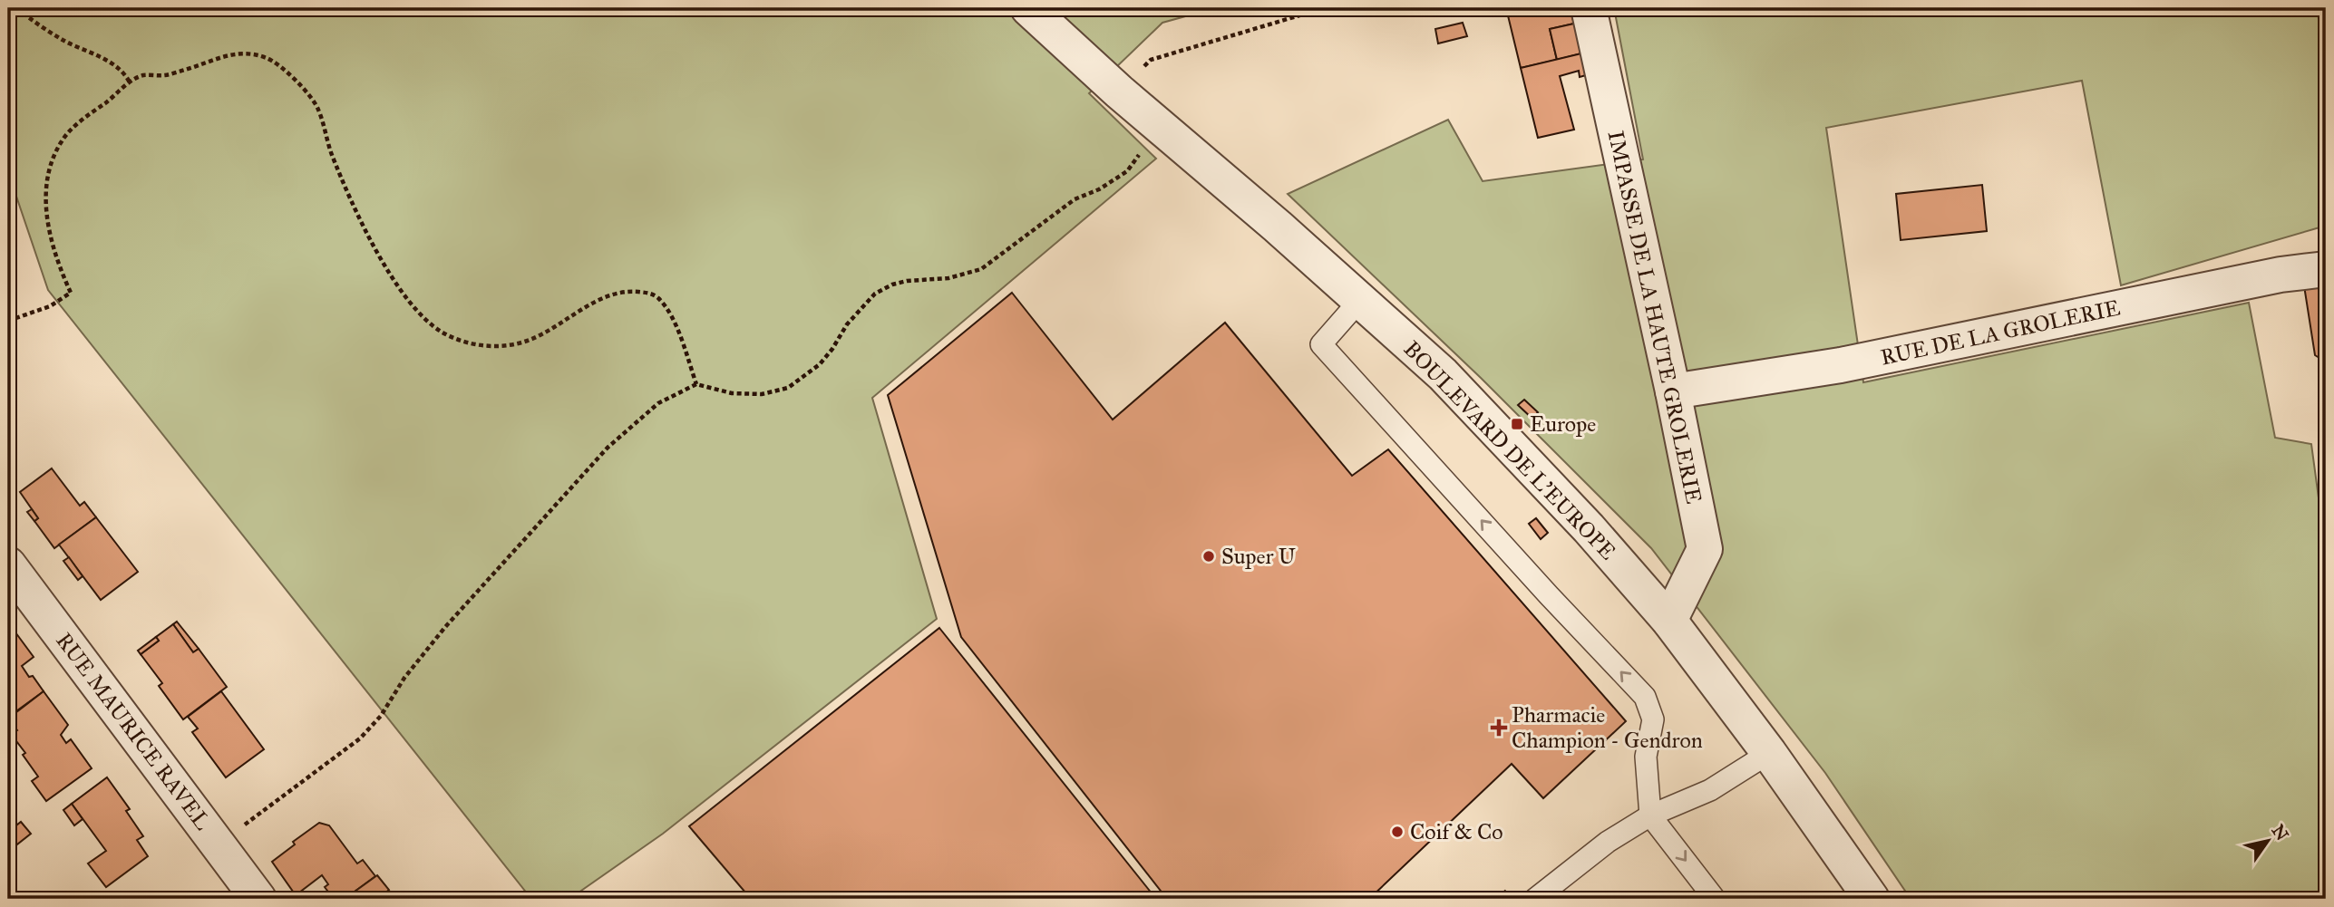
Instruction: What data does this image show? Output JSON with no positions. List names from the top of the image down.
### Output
{
  "streets": {
    "street": [
      "IMPASSE DE LA HAUTE GROLERIE",
      "RUE DE LA GROLERIE",
      "BOULEVARD DE L'EUROPE",
      "RUE MAURICE RAVEL"
    ]
  },
  "crossings": [
    ["IMPASSE DE LA HAUTE GROLERIE", "RUE DE LA GROLERIE"],
    ["IMPASSE DE LA HAUTE GROLERIE", "BOULEVARD DE L'EUROPE"]
  ],
  "places": {
    "transit": ["Europe"],
    "other": ["Super U", "Coif & Co"],
    "health": ["Pharmacie Champion - Gendron"]
  },
  "north": "top right"
}
